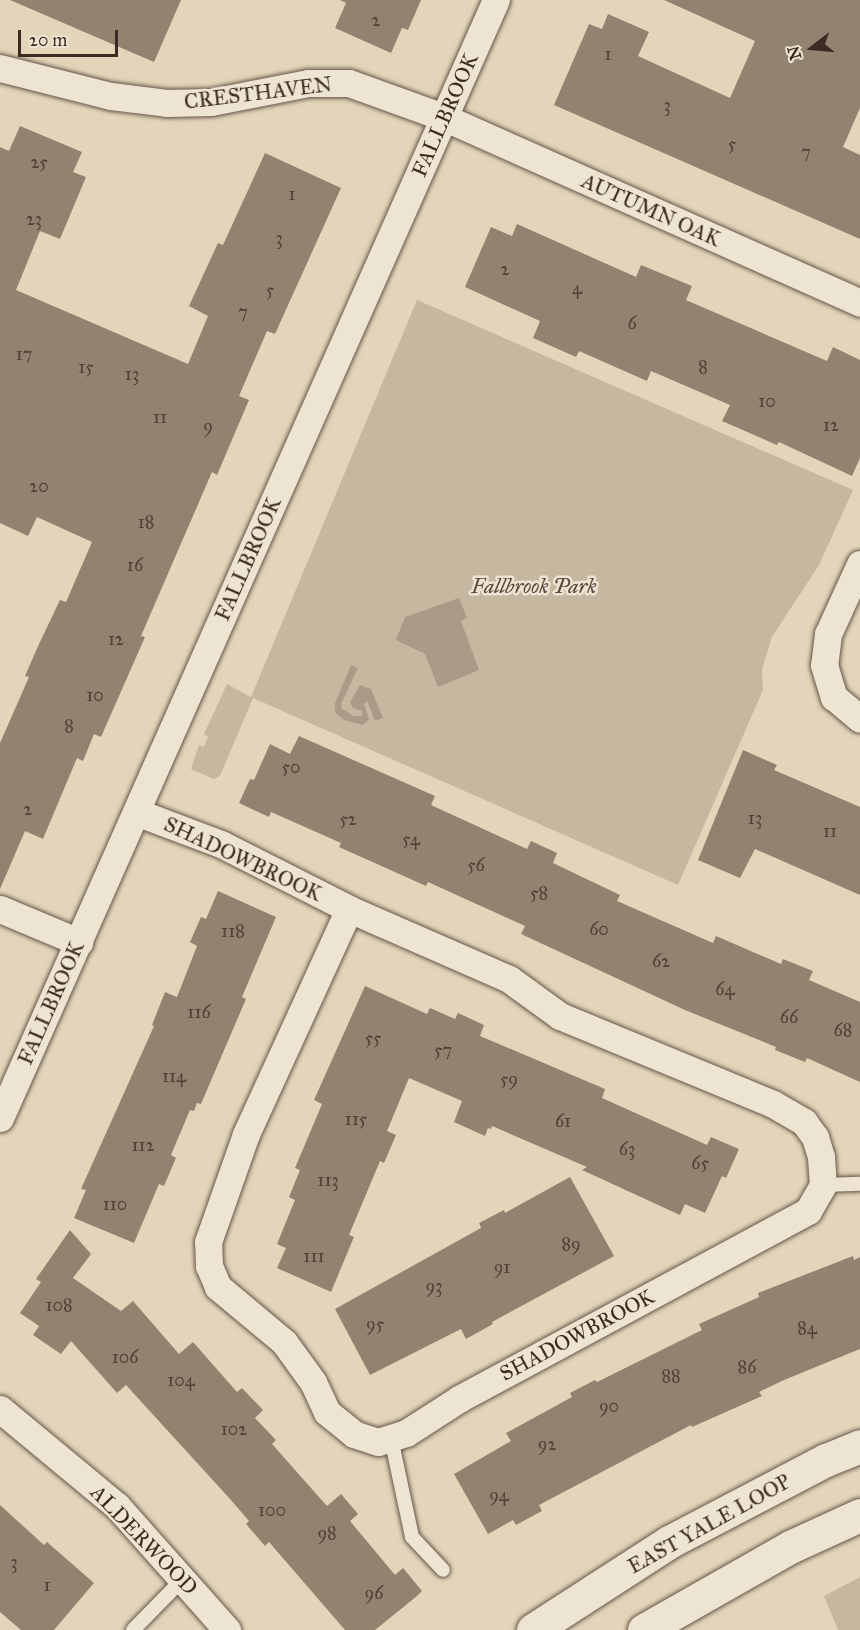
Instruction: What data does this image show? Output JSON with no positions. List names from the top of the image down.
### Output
{
  "streets": {
    "main road": ["EAST YALE LOOP"],
    "street": [
      "CRESTHAVEN",
      "FALLBROOK",
      "AUTUMN OAK",
      "SHADOWBROOK",
      "ALDERWOOD"
    ]
  },
  "crossings": [
    ["CRESTHAVEN", "FALLBROOK"],
    ["CRESTHAVEN", "AUTUMN OAK"],
    ["FALLBROOK", "AUTUMN OAK"],
    ["FALLBROOK", "SHADOWBROOK"]
  ],
  "parks": ["Fallbrook Park"],
  "house_numbers": [
    "2",
    "1",
    "3",
    "5",
    "7",
    "25",
    "1",
    "23",
    "3",
    "2",
    "4",
    "5",
    "7",
    "6",
    "17",
    "15",
    "8",
    "13",
    "10",
    "11",
    "12",
    "9",
    "20",
    "18",
    "16",
    "12",
    "10",
    "8",
    "50",
    "2",
    "13",
    "52",
    "11",
    "54",
    "56",
    "58",
    "60",
    "118",
    "62",
    "64",
    "116",
    "66",
    "68",
    "55",
    "57",
    "114",
    "59",
    "115",
    "61",
    "112",
    "63",
    "65",
    "113",
    "110",
    "89",
    "111",
    "91",
    "93",
    "108",
    "95",
    "84",
    "106",
    "86",
    "88",
    "104",
    "90",
    "102",
    "92",
    "94",
    "100",
    "98",
    "3",
    "1",
    "96"
  ],
  "scale_bar": "20 m",
  "north": "left"
}
